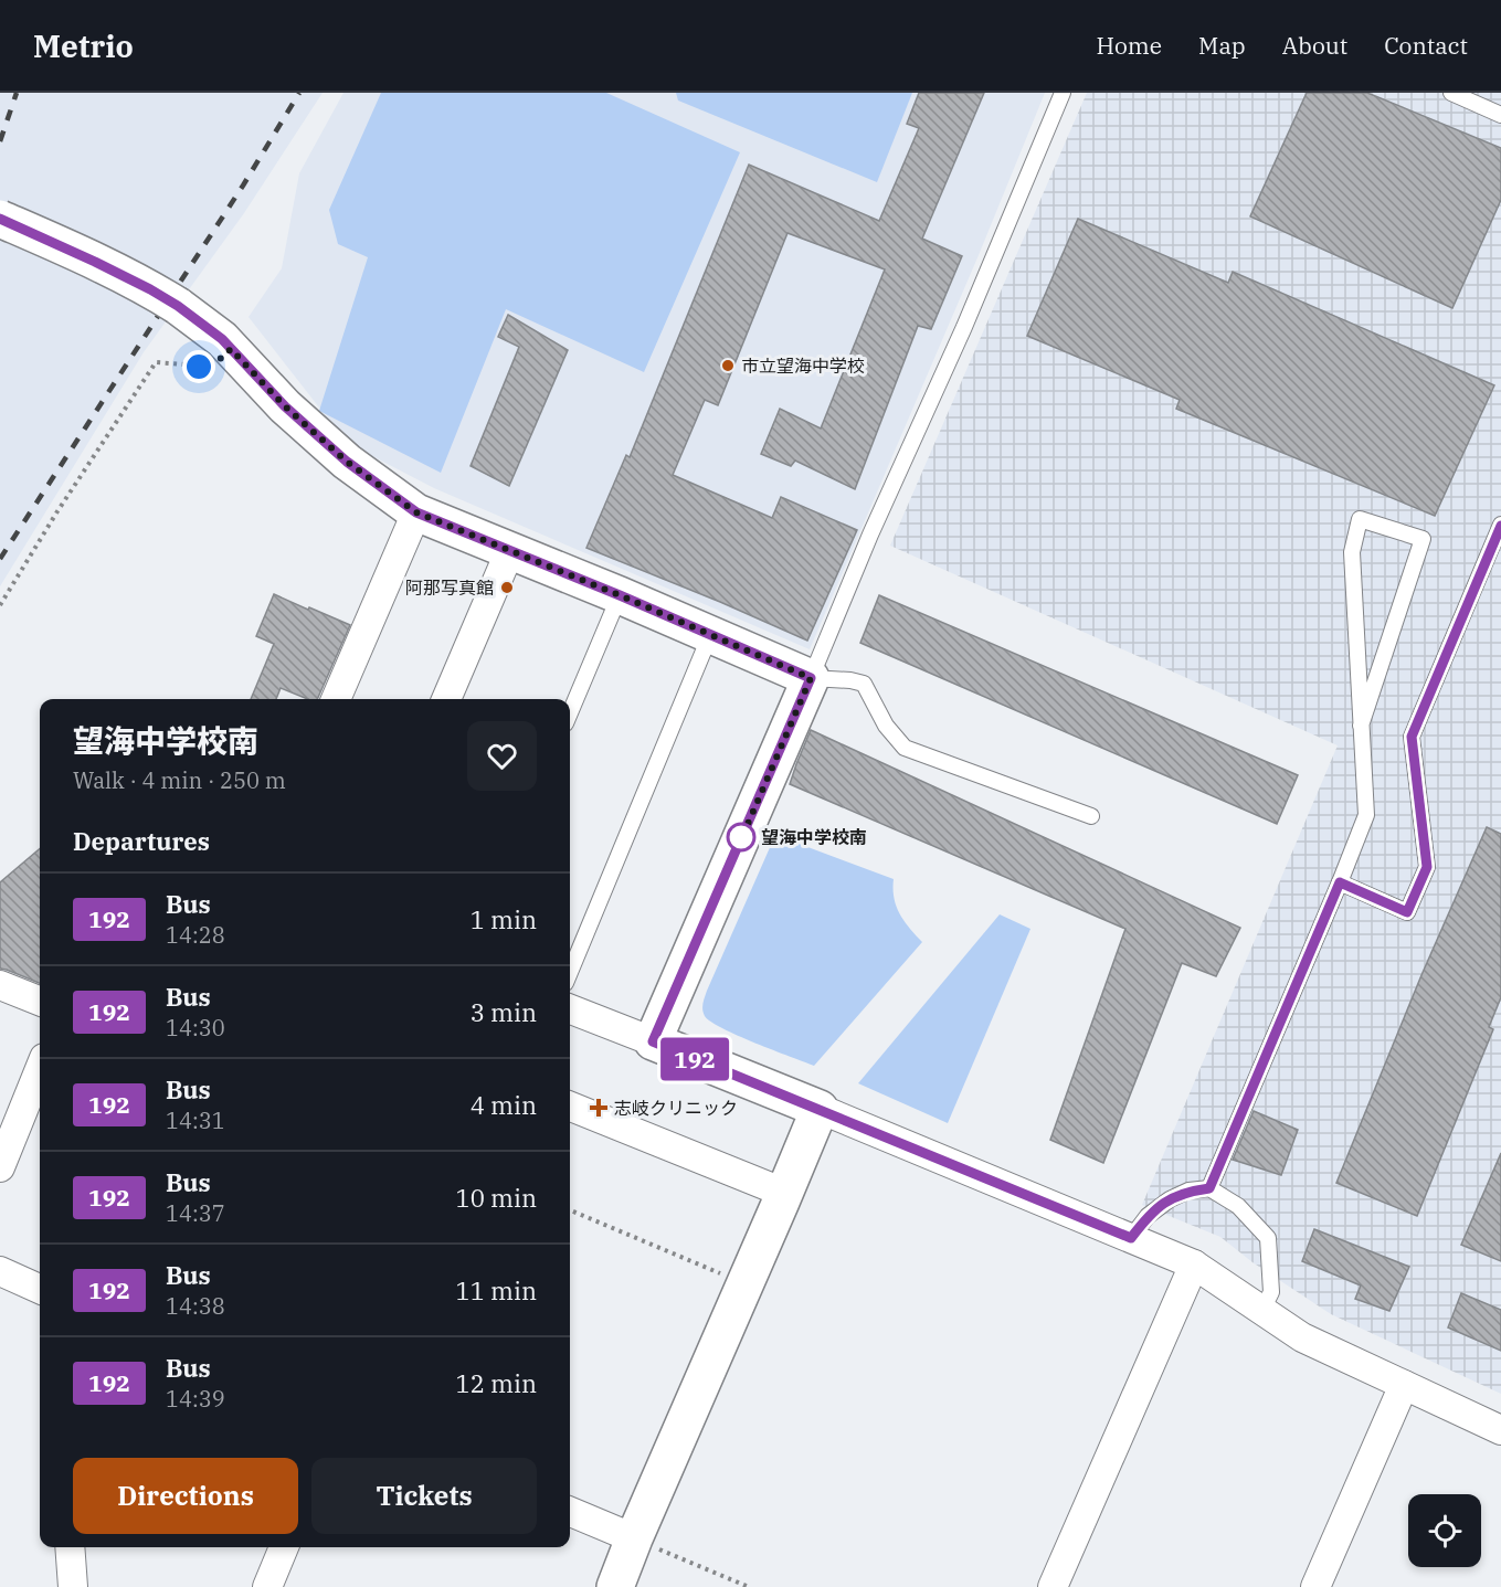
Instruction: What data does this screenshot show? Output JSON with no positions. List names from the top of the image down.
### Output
{
  "places": {
    "other": ["市立望海中学校", "阿那写真館", "望海中学校南"],
    "health": ["志岐クリニック"]
  },
  "lines": ["bus line 192"],
  "page": {
    "header": "Metrio",
    "nav": [
      "Home",
      "Map",
      "About",
      "Contact"
    ],
    "on_map": "192",
    "heading": [
      ["望海中学校南", "Walk · 4 min · 250 m"],
      "Departures"
    ],
    "list": [
      {
        "mark": "192",
        "name": "Bus",
        "note": "14:28",
        "value": "1 min"
      },
      {
        "mark": "192",
        "name": "Bus",
        "note": "14:30",
        "value": "3 min"
      },
      {
        "mark": "192",
        "name": "Bus",
        "note": "14:31",
        "value": "4 min"
      },
      {
        "mark": "192",
        "name": "Bus",
        "note": "14:37",
        "value": "10 min"
      },
      {
        "mark": "192",
        "name": "Bus",
        "note": "14:38",
        "value": "11 min"
      },
      {
        "mark": "192",
        "name": "Bus",
        "note": "14:39",
        "value": "12 min"
      }
    ],
    "buttons": ["Directions", "Tickets"]
  }
}
